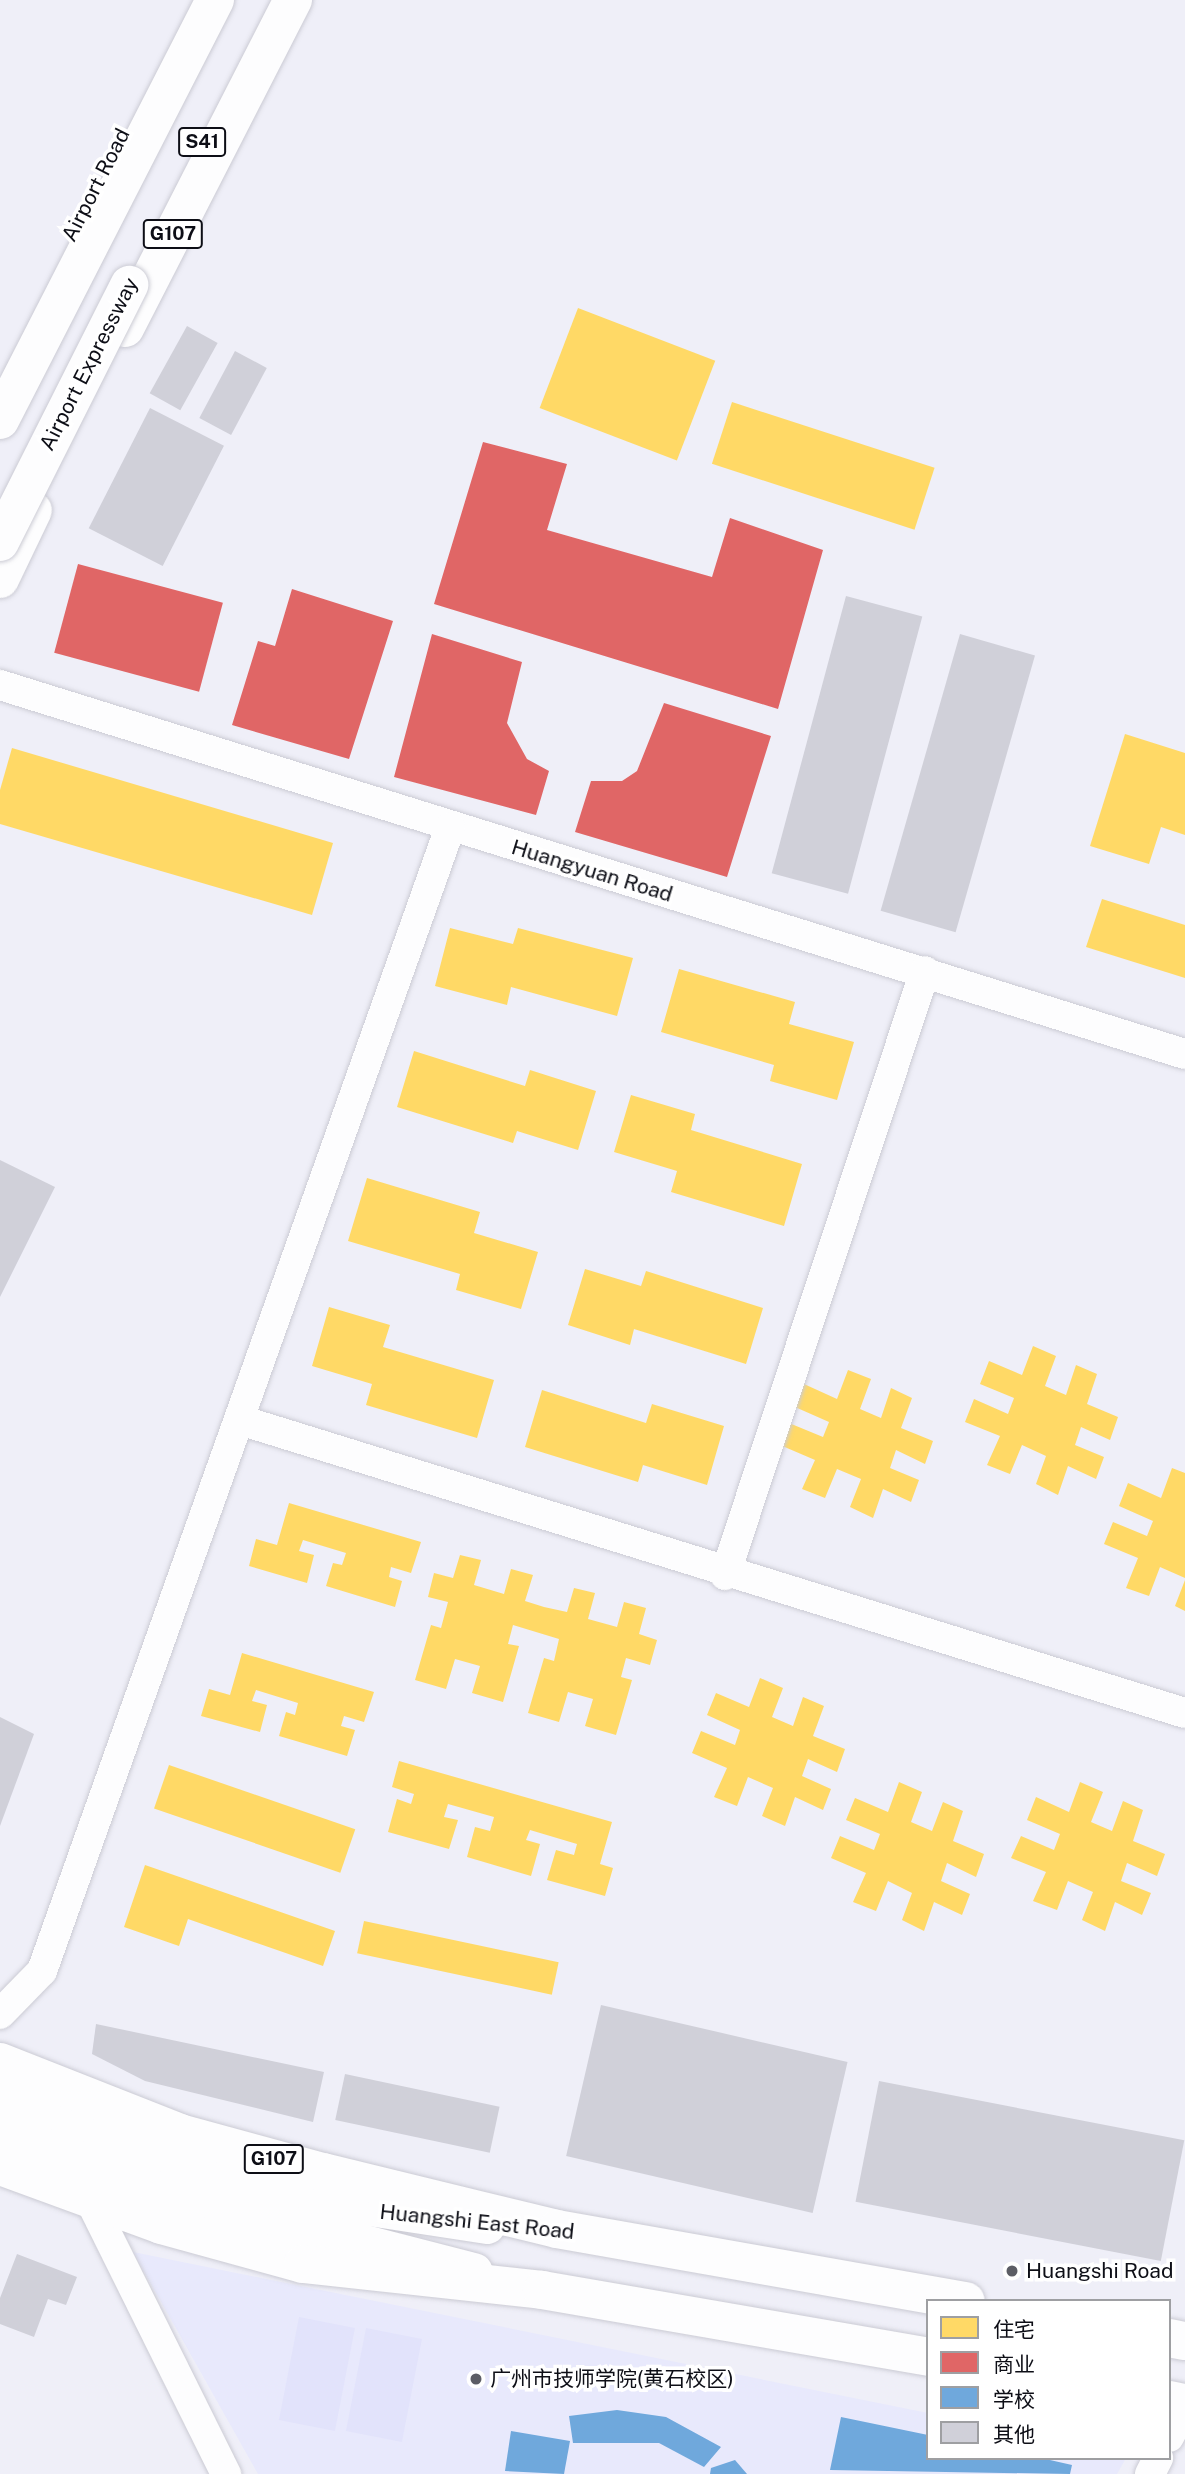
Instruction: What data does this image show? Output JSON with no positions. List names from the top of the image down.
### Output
{
  "streets": {
    "highway": [
      "S41",
      "Airport Road",
      "G107",
      "Airport Expressway",
      "Huangshi East Road"
    ],
    "street": ["Huangyuan Road"]
  },
  "crossings": [
    ["G107", "Huangshi East Road"]
  ],
  "places": ["Huangshi Road", "广州市技师学院(黄石校区)"],
  "legend": [
    "住宅",
    "商业",
    "学校",
    "其他"
  ]
}
